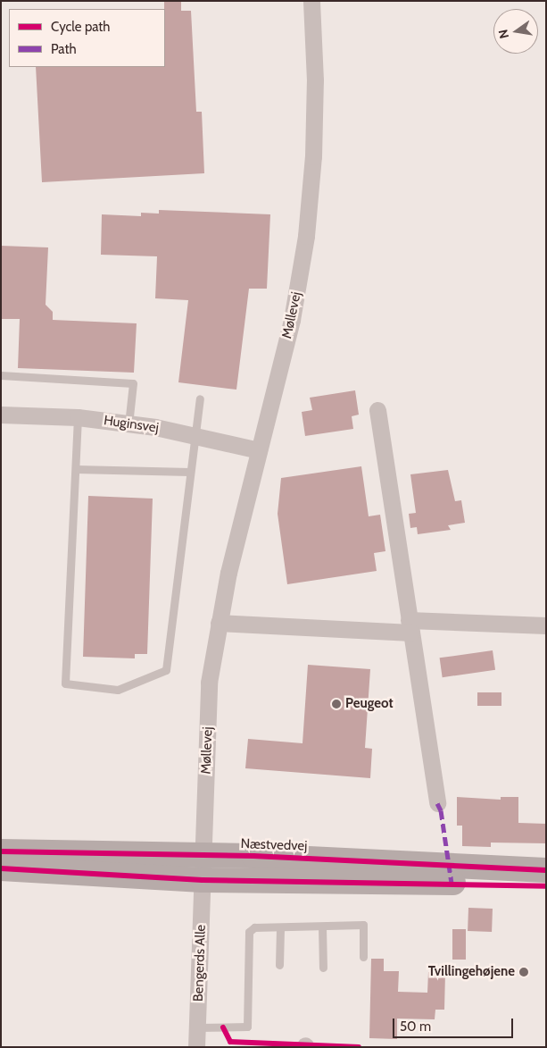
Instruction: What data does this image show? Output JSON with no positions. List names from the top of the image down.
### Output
{
  "streets": {
    "main road": ["Næstvedvej"],
    "street": ["Møllevej", "Huginsvej", "Bengerds Alle"]
  },
  "crossings": [
    ["Møllevej", "Huginsvej"],
    ["Møllevej", "Næstvedvej"],
    ["Møllevej", "Bengerds Alle"]
  ],
  "places": ["Peugeot", "Tvillingehøjene"],
  "legend": ["Cycle path", "Path"],
  "scale_bar": "50 m",
  "north": "left"
}
